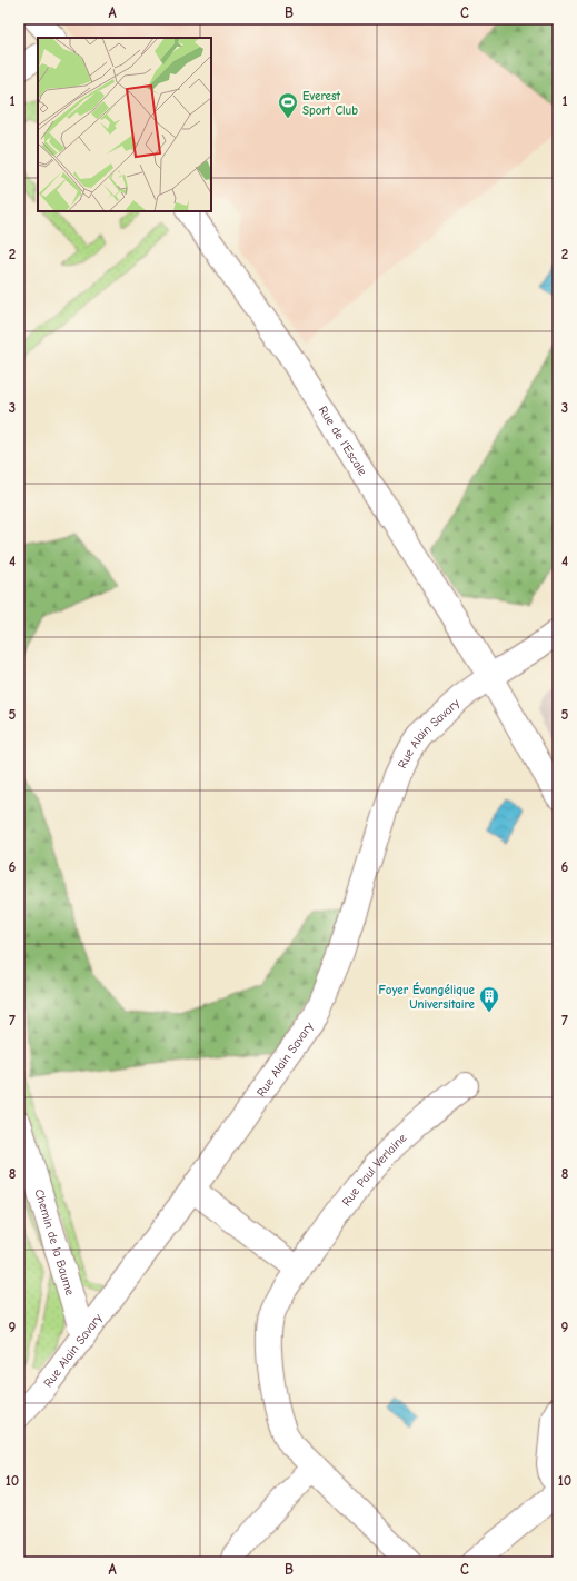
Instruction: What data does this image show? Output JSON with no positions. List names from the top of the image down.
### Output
{
  "streets": {
    "street": [
      "Rue de l'Escale",
      "Rue Alain Savary",
      "Rue Paul Verlaine",
      "Chemin de la Baume"
    ]
  },
  "crossings": [
    ["Rue de l'Escale", "Rue Alain Savary"],
    ["Rue Alain Savary", "Chemin de la Baume"]
  ],
  "places": {
    "sports": ["Everest Sport Club"],
    "building": ["Foyer Évangélique Universitaire"]
  },
  "grid": {
    "columns": ["A", "B", "C"],
    "rows": [
      "1",
      "2",
      "3",
      "4",
      "5",
      "6",
      "7",
      "8",
      "9",
      "10"
    ]
  }
}
